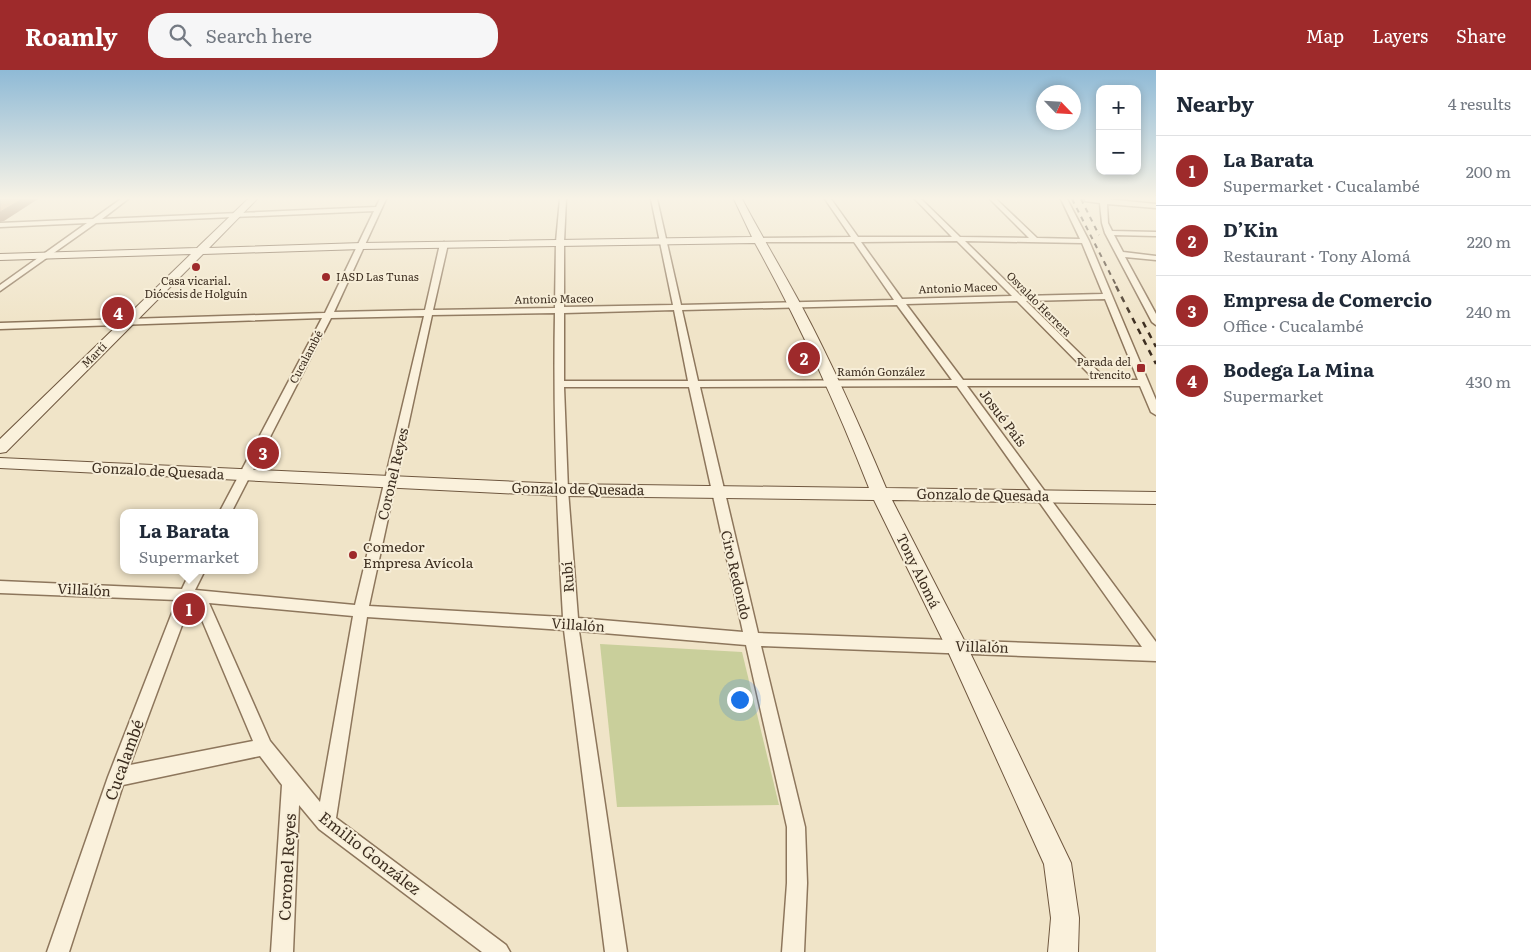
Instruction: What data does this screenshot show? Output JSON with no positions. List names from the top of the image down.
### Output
{
  "streets": {
    "street": [
      "Antonio Maceo",
      "Osvaldo Herrera",
      "Martí",
      "Cucalambé",
      "Ramón González",
      "Josué País",
      "Gonzalo de Quesada",
      "Coronel Reyes",
      "Tony Alomá",
      "Ciro Redondo",
      "Rubí",
      "Villalón",
      "Emilio González"
    ]
  },
  "crossings": [
    ["Antonio Maceo", "Osvaldo Herrera"],
    ["Antonio Maceo", "Martí"],
    ["Antonio Maceo", "Cucalambé"],
    ["Antonio Maceo", "Josué País"],
    ["Antonio Maceo", "Coronel Reyes"],
    ["Antonio Maceo", "Tony Alomá"],
    ["Antonio Maceo", "Ciro Redondo"],
    ["Antonio Maceo", "Rubí"],
    ["Osvaldo Herrera", "Ramón González"],
    ["Cucalambé", "Gonzalo de Quesada"],
    ["Cucalambé", "Villalón"],
    ["Cucalambé", "Emilio González"],
    ["Ramón González", "Josué País"],
    ["Ramón González", "Tony Alomá"],
    ["Ramón González", "Ciro Redondo"],
    ["Ramón González", "Rubí"],
    ["Josué País", "Gonzalo de Quesada"],
    ["Josué País", "Villalón"],
    ["Gonzalo de Quesada", "Coronel Reyes"],
    ["Gonzalo de Quesada", "Tony Alomá"],
    ["Gonzalo de Quesada", "Ciro Redondo"],
    ["Gonzalo de Quesada", "Rubí"],
    ["Coronel Reyes", "Villalón"],
    ["Coronel Reyes", "Emilio González"],
    ["Tony Alomá", "Villalón"],
    ["Ciro Redondo", "Villalón"],
    ["Rubí", "Villalón"],
    ["Villalón", "Emilio González"]
  ],
  "places": {
    "other": ["Casa vicarial. Diócesis de Holguín", "IASD Las Tunas", "Comedor Empresa Avícola"],
    "transit": ["Parada del trencito"]
  },
  "north": "bottom right",
  "page": {
    "header": "Roamly",
    "search": "Search here",
    "nav": ["Map", "Layers", "Share"],
    "heading": ["Nearby", "4 results"],
    "map_buttons": ["+", "−"],
    "list": [
      {
        "mark": "1",
        "name": "La Barata",
        "note": "Supermarket · Cucalambé",
        "value": "200 m"
      },
      {
        "mark": "2",
        "name": "D’Kin",
        "note": "Restaurant · Tony Alomá",
        "value": "220 m"
      },
      {
        "mark": "3",
        "name": "Empresa de Comercio",
        "note": "Office · Cucalambé",
        "value": "240 m"
      },
      {
        "mark": "4",
        "name": "Bodega La Mina",
        "note": "Supermarket",
        "value": "430 m"
      }
    ],
    "pins": [
      "4",
      "2",
      "3",
      "1"
    ],
    "popup": ["La Barata", "Supermarket"]
  }
}
